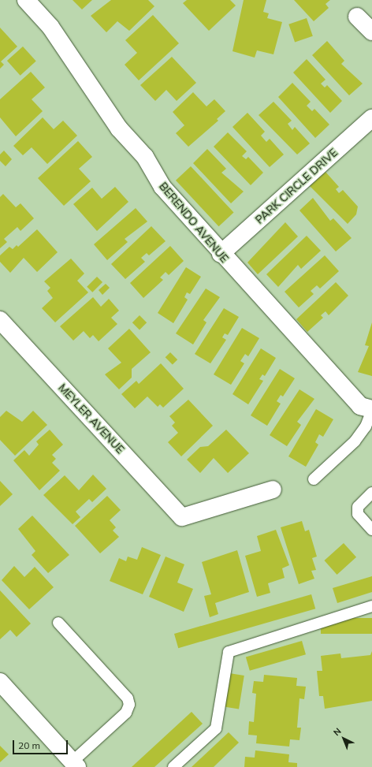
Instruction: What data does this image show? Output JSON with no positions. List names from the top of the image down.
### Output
{
  "streets": {
    "street": ["PARK CIRCLE DRIVE", "BERENDO AVENUE", "MEYLER AVENUE"]
  },
  "crossings": [
    ["PARK CIRCLE DRIVE", "BERENDO AVENUE"]
  ],
  "scale_bar": "20 m",
  "north": "top left"
}
